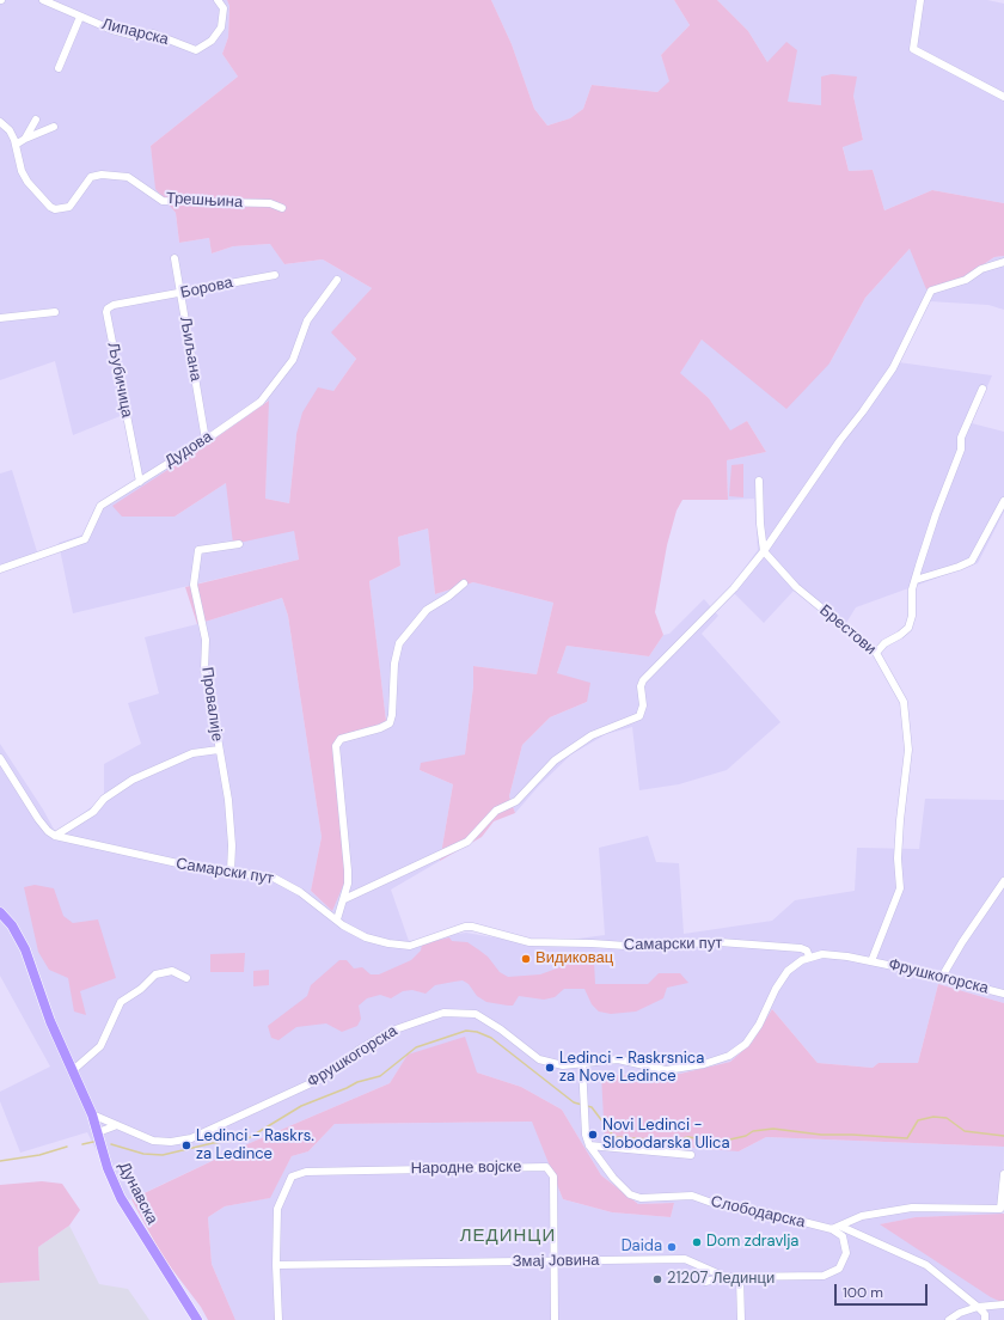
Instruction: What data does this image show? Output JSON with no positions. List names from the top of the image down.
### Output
{
  "streets": {
    "main road": ["Дунавска"],
    "street": [
      "Липарска",
      "Трешњина",
      "Борова",
      "Љиљана",
      "Љубичица",
      "Дудова",
      "Брестови",
      "Провалије",
      "Самарски пут",
      "Фрушкогорска",
      "Народне војске",
      "Слободарска",
      "Змај Јовина"
    ]
  },
  "crossings": [
    ["Борова", "Љиљана"],
    ["Борова", "Љубичица"],
    ["Љиљана", "Дудова"],
    ["Љубичица", "Дудова"],
    ["Брестови", "Фрушкогорска"],
    ["Провалије", "Самарски пут"],
    ["Самарски пут", "Фрушкогорска"],
    ["Фрушкогорска", "Дунавска"],
    ["Фрушкогорска", "Слободарска"],
    ["Народне војске", "Змај Јовина"],
    ["Слободарска", "Змај Јовина"]
  ],
  "districts": ["ЛЕДИНЦИ"],
  "places": [
    "Видиковац",
    "Ledinci - Raskrsnica za Nove Ledince",
    "Novi Ledinci - Slobodarska Ulica",
    "Ledinci - Raskrs. za Ledince",
    "Dom zdravlja",
    "Daida",
    "21207 Лединци"
  ],
  "scale_bar": "100 m"
}
